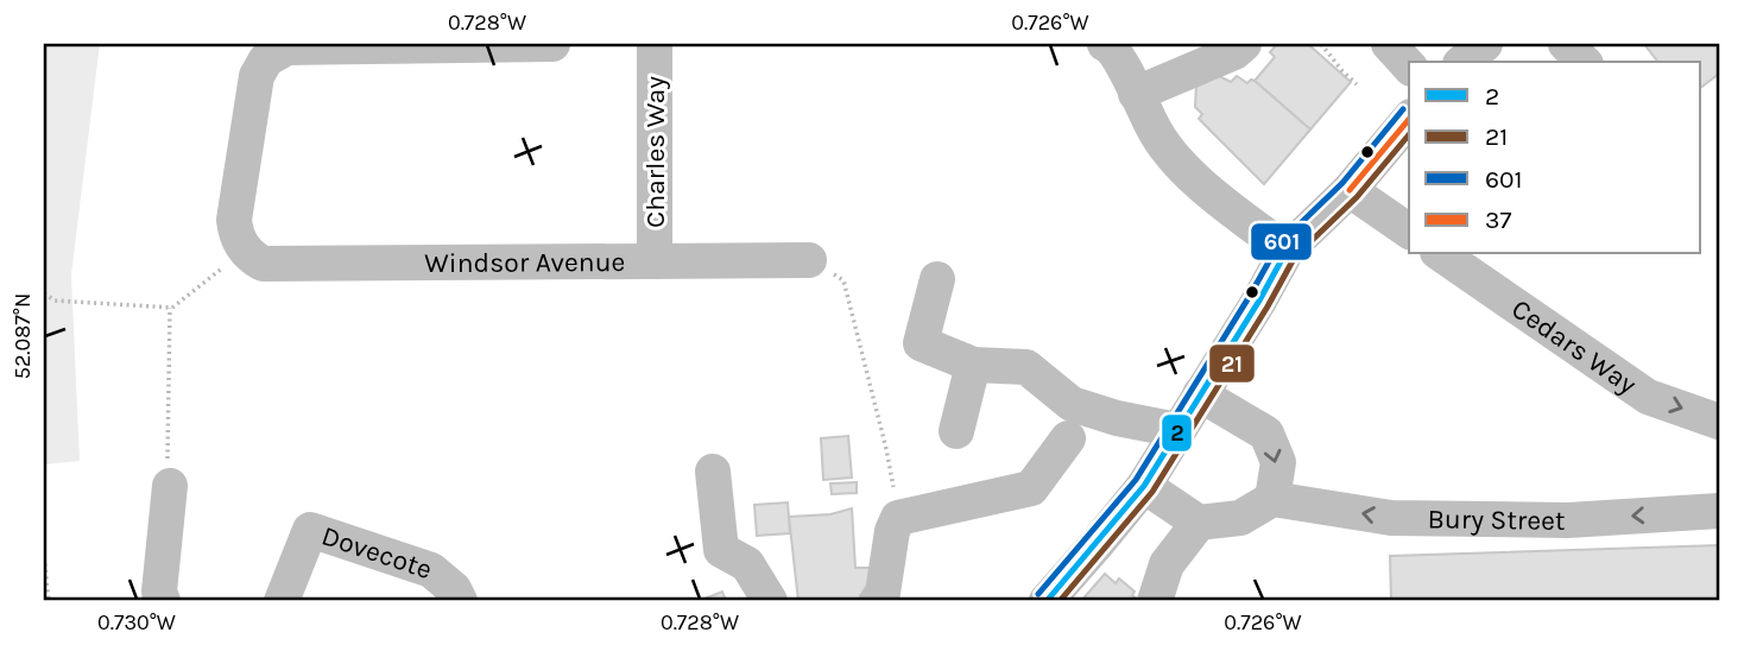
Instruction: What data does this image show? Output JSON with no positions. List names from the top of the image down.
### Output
{
  "streets": {
    "street": [
      "Charles Way",
      "Windsor Avenue",
      "Cedars Way",
      "Bury Street",
      "Dovecote"
    ]
  },
  "crossings": [
    ["Charles Way", "Windsor Avenue"]
  ],
  "one_way": ["Cedars Way", "Bury Street"],
  "lines": [
    "transit line 601",
    "transit line 37",
    "transit line 21",
    "transit line 2"
  ],
  "legend": [
    "2",
    "21",
    "601",
    "37"
  ],
  "coordinates": [
    "0.728°W",
    "0.726°W",
    "52.087°N",
    "0.730°W"
  ]
}
